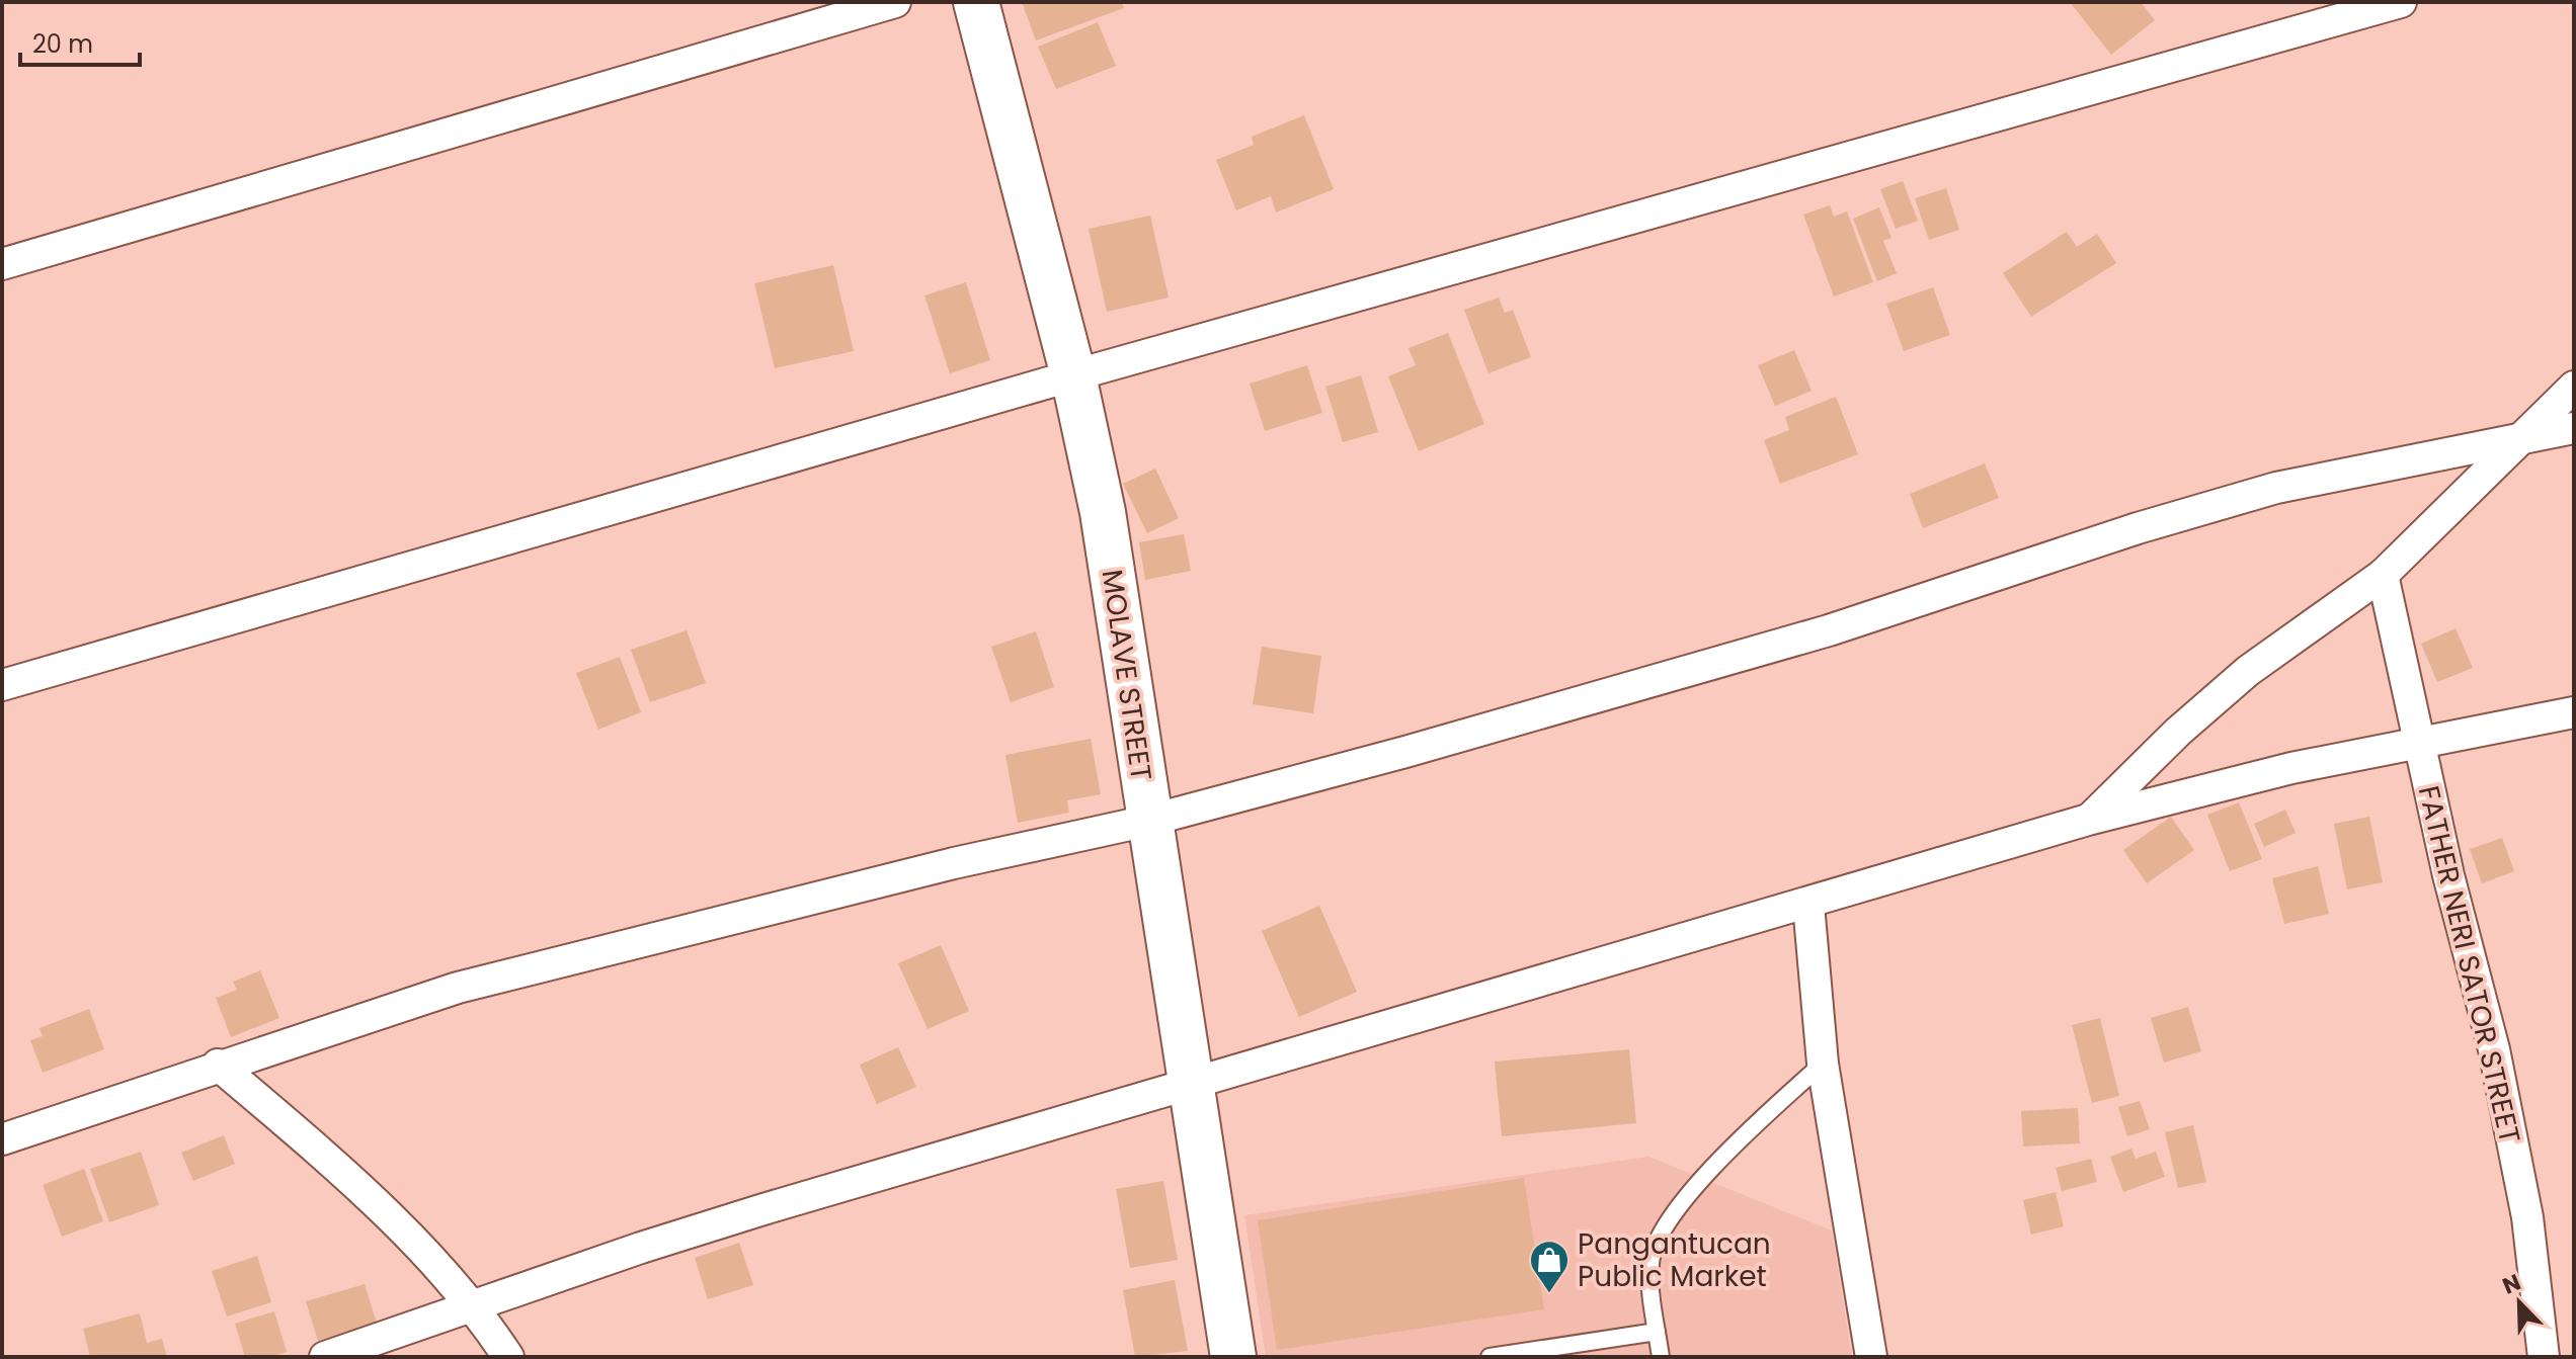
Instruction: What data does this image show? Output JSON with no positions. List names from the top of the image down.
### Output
{
  "streets": {
    "street": ["MOLAVE STREET", "FATHER NERI SATOR STREET"]
  },
  "places": {
    "shop": ["Pangantucan Public Market"]
  },
  "scale_bar": "20 m",
  "north": "top left"
}
